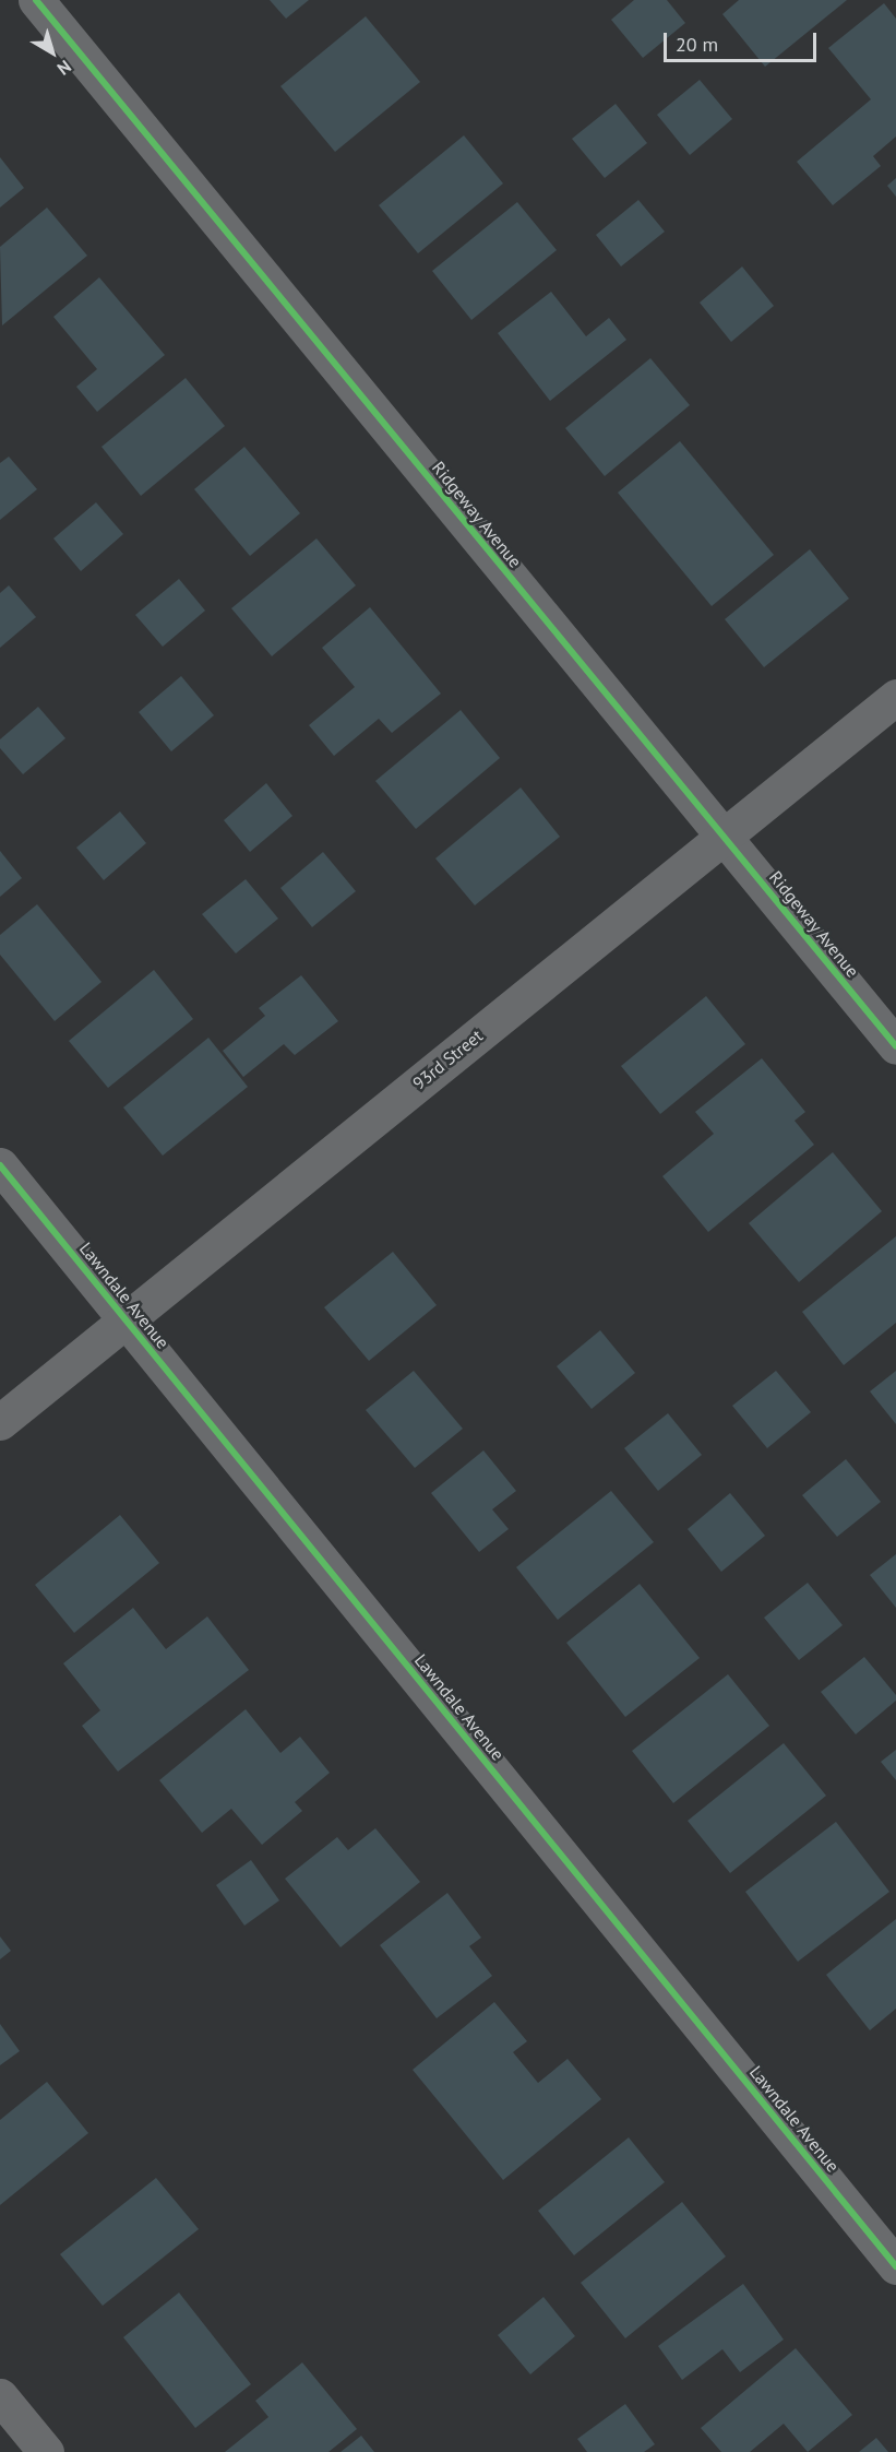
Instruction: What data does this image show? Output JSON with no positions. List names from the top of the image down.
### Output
{
  "streets": {
    "street": ["Ridgeway Avenue", "93rd Street", "Lawndale Avenue"]
  },
  "crossings": [
    ["Ridgeway Avenue", "93rd Street"],
    ["93rd Street", "Lawndale Avenue"]
  ],
  "scale_bar": "20 m",
  "north": "bottom right"
}
